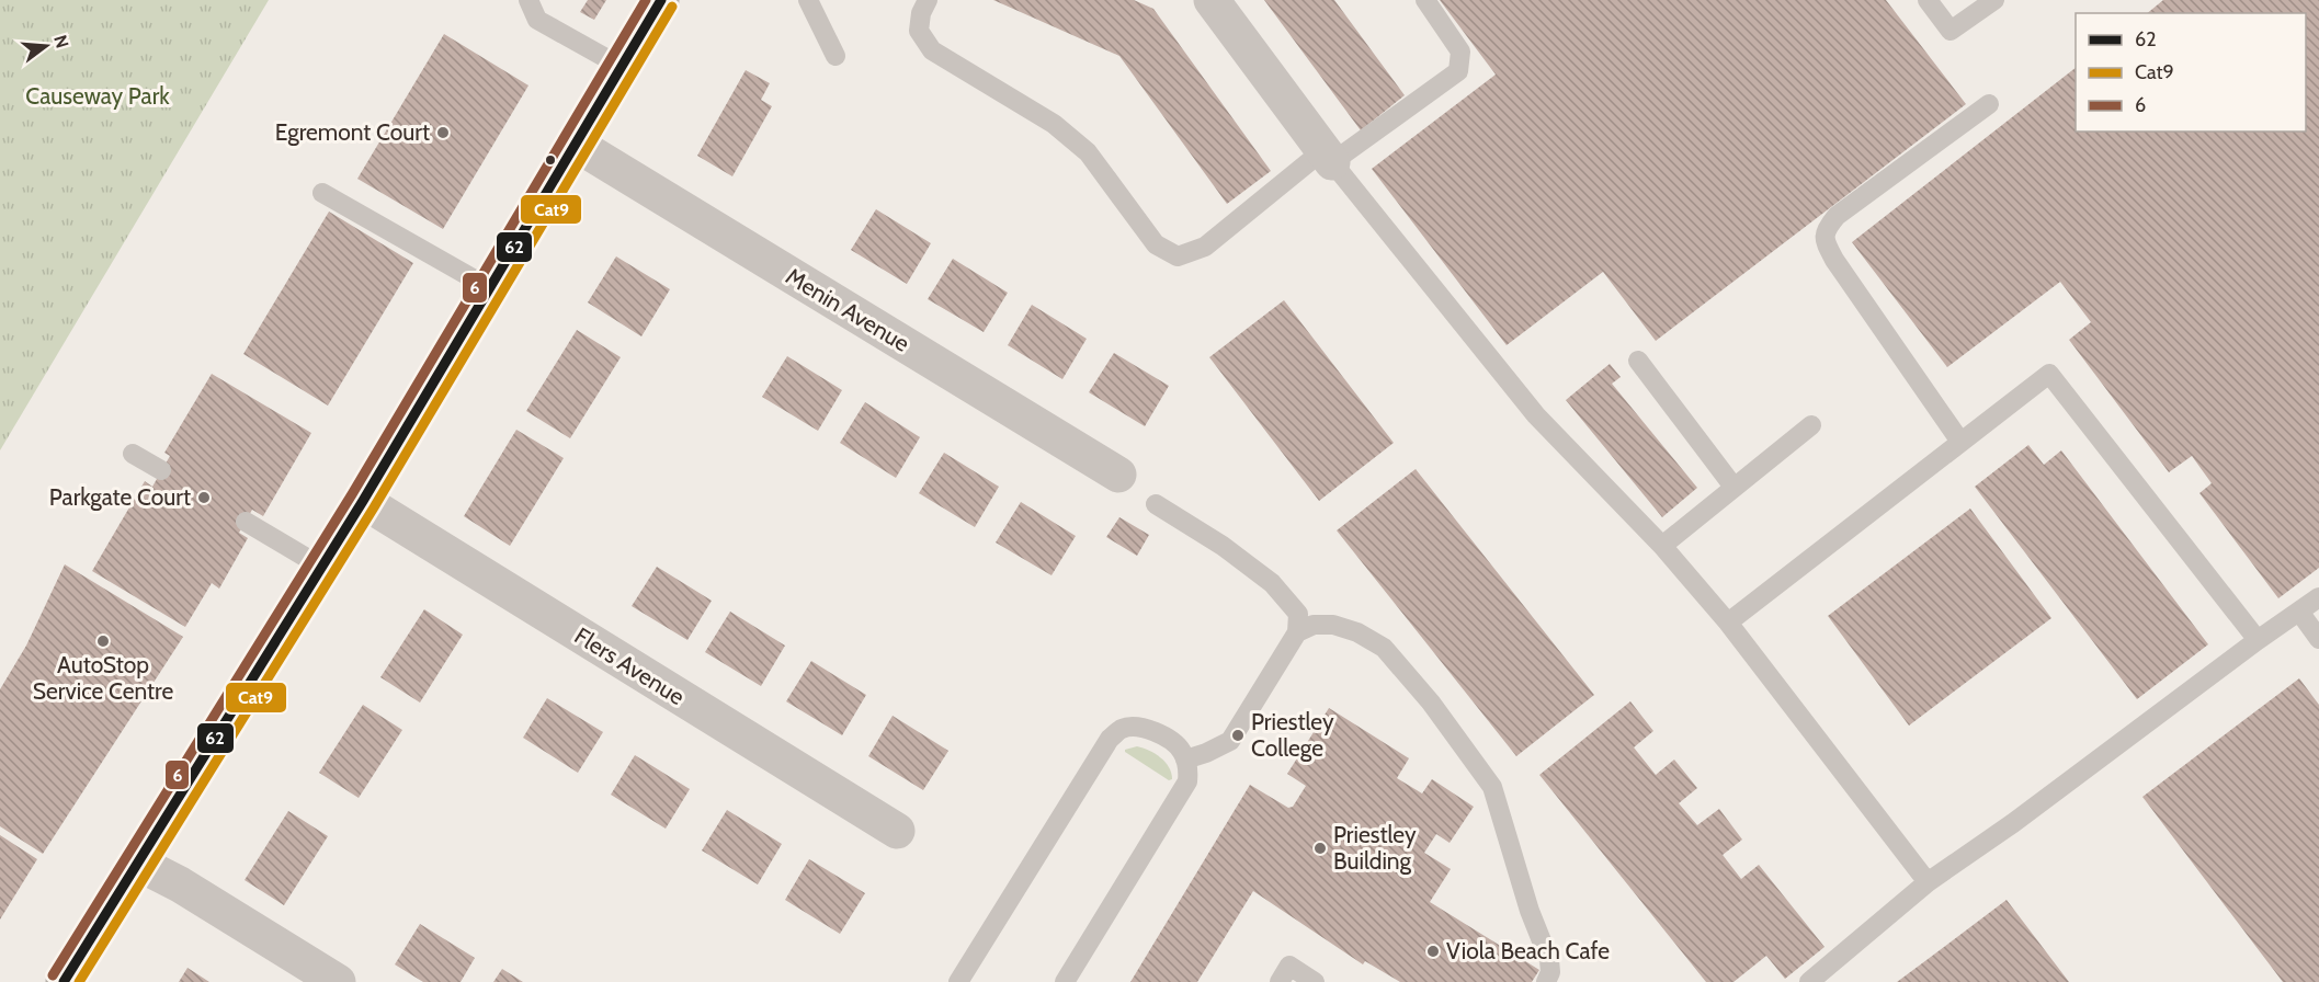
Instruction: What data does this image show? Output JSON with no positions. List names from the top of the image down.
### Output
{
  "streets": {
    "street": ["Menin Avenue", "Flers Avenue"]
  },
  "parks": ["Causeway Park"],
  "places": [
    "Egremont Court",
    "Parkgate Court",
    "AutoStop Service Centre",
    "Priestley College",
    "Priestley Building",
    "Viola Beach Cafe"
  ],
  "lines": ["transit line 62", "transit line 6", "transit line Cat9"],
  "legend": ["62", "Cat9", "6"],
  "north": "right"
}
